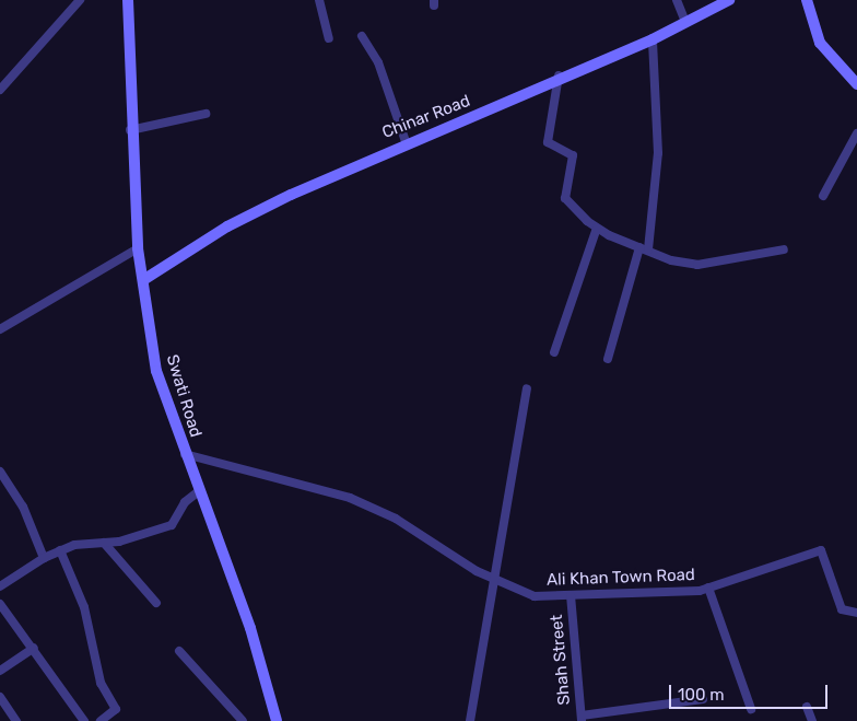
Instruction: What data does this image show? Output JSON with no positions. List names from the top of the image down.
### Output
{
  "streets": {
    "street": [
      "Chinar Road",
      "Swati Road",
      "Ali Khan Town Road",
      "Shah Street"
    ]
  },
  "crossings": [
    ["Chinar Road", "Swati Road"],
    ["Swati Road", "Ali Khan Town Road"],
    ["Ali Khan Town Road", "Shah Street"]
  ],
  "scale_bar": "100 m"
}
